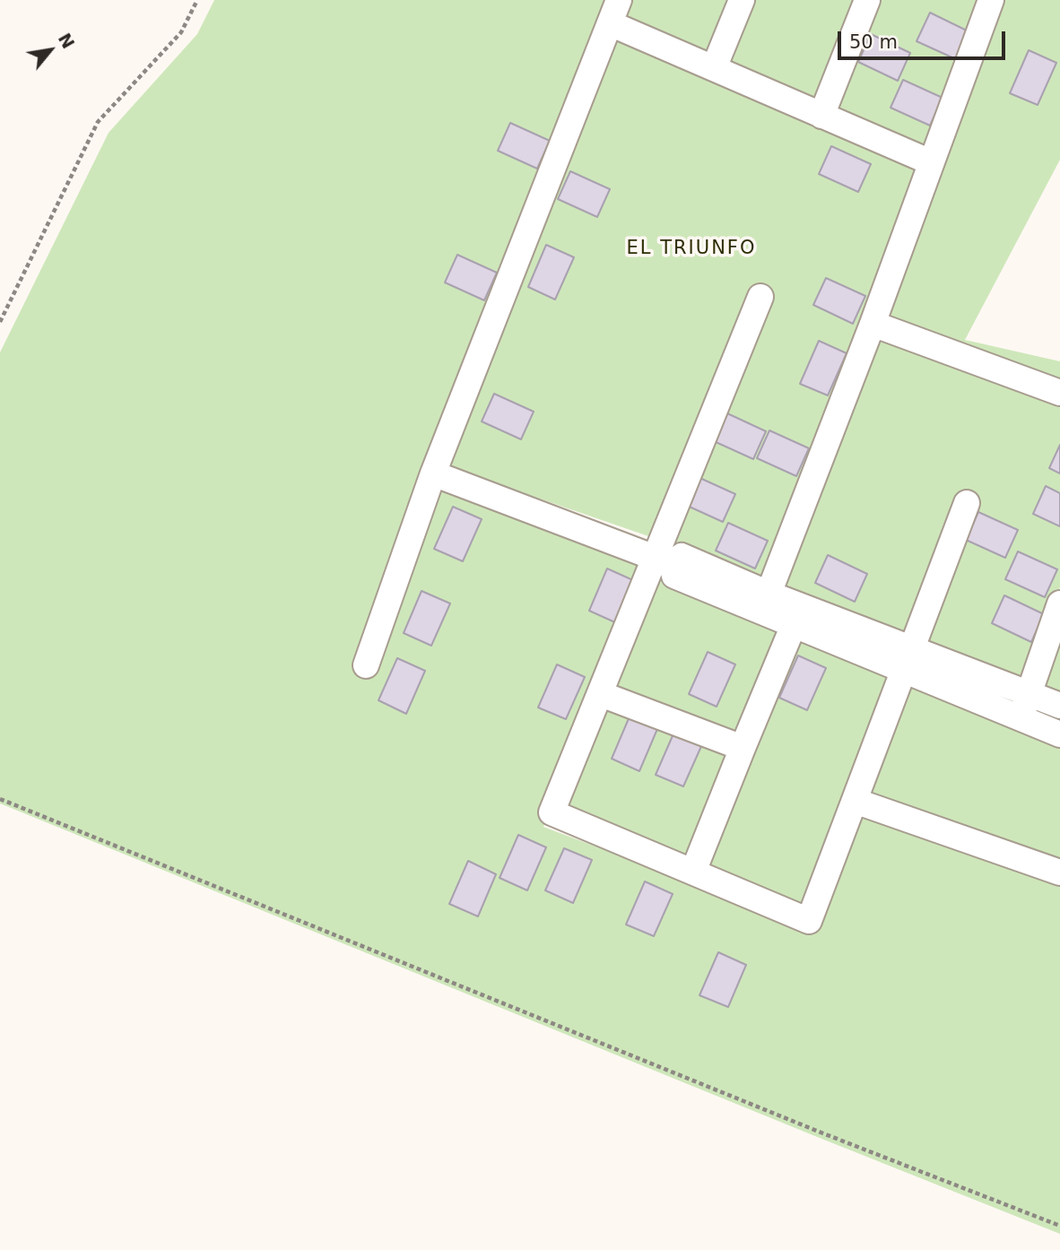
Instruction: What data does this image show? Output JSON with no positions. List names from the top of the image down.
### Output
{
  "districts": ["EL TRIUNFO"],
  "scale_bar": "50 m",
  "north": "top right"
}
